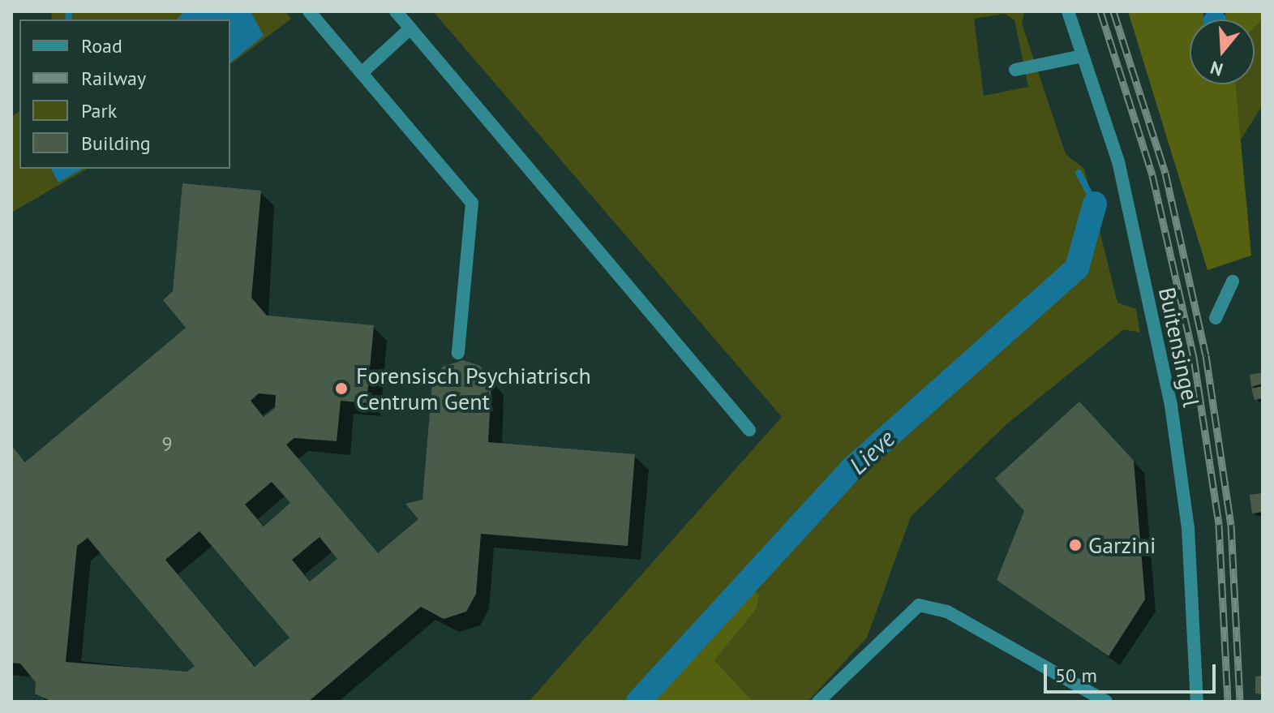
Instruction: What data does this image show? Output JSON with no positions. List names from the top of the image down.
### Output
{
  "streets": {
    "street": ["Buitensingel"]
  },
  "water": ["Lieve"],
  "places": ["Forensisch Psychiatrisch Centrum Gent", "Garzini"],
  "house_numbers": ["9"],
  "legend": [
    "Road",
    "Railway",
    "Park",
    "Building"
  ],
  "scale_bar": "50 m",
  "north": "bottom"
}
